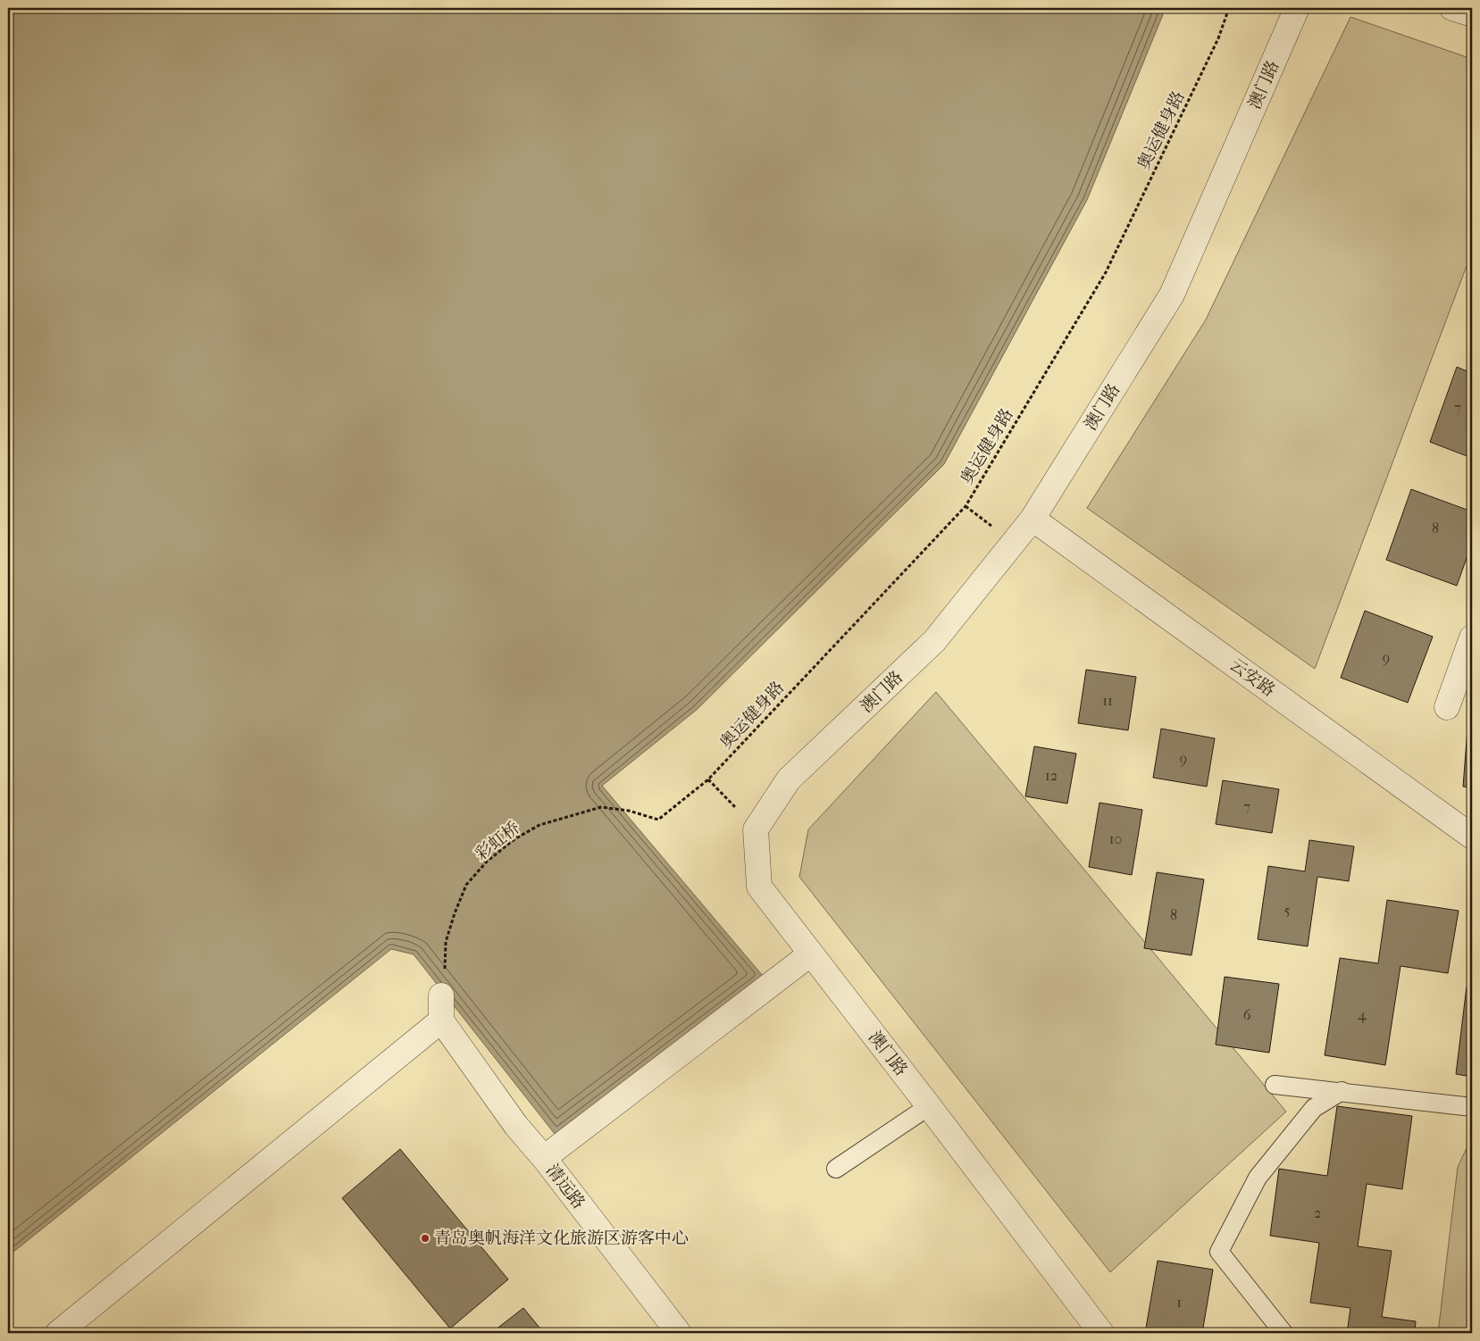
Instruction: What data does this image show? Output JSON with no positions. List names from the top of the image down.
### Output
{
  "streets": {
    "street": ["澳门路", "云安路", "清远路"],
    "path": ["奥运健身路", "彩虹桥"]
  },
  "crossings": [
    ["澳门路", "云安路"],
    ["奥运健身路", "彩虹桥"]
  ],
  "places": ["青岛奥帆海洋文化旅游区游客中心"],
  "house_numbers": [
    "7",
    "8",
    "9",
    "11",
    "9",
    "12",
    "7",
    "10",
    "5",
    "8",
    "6",
    "4",
    "2",
    "1"
  ]
}
